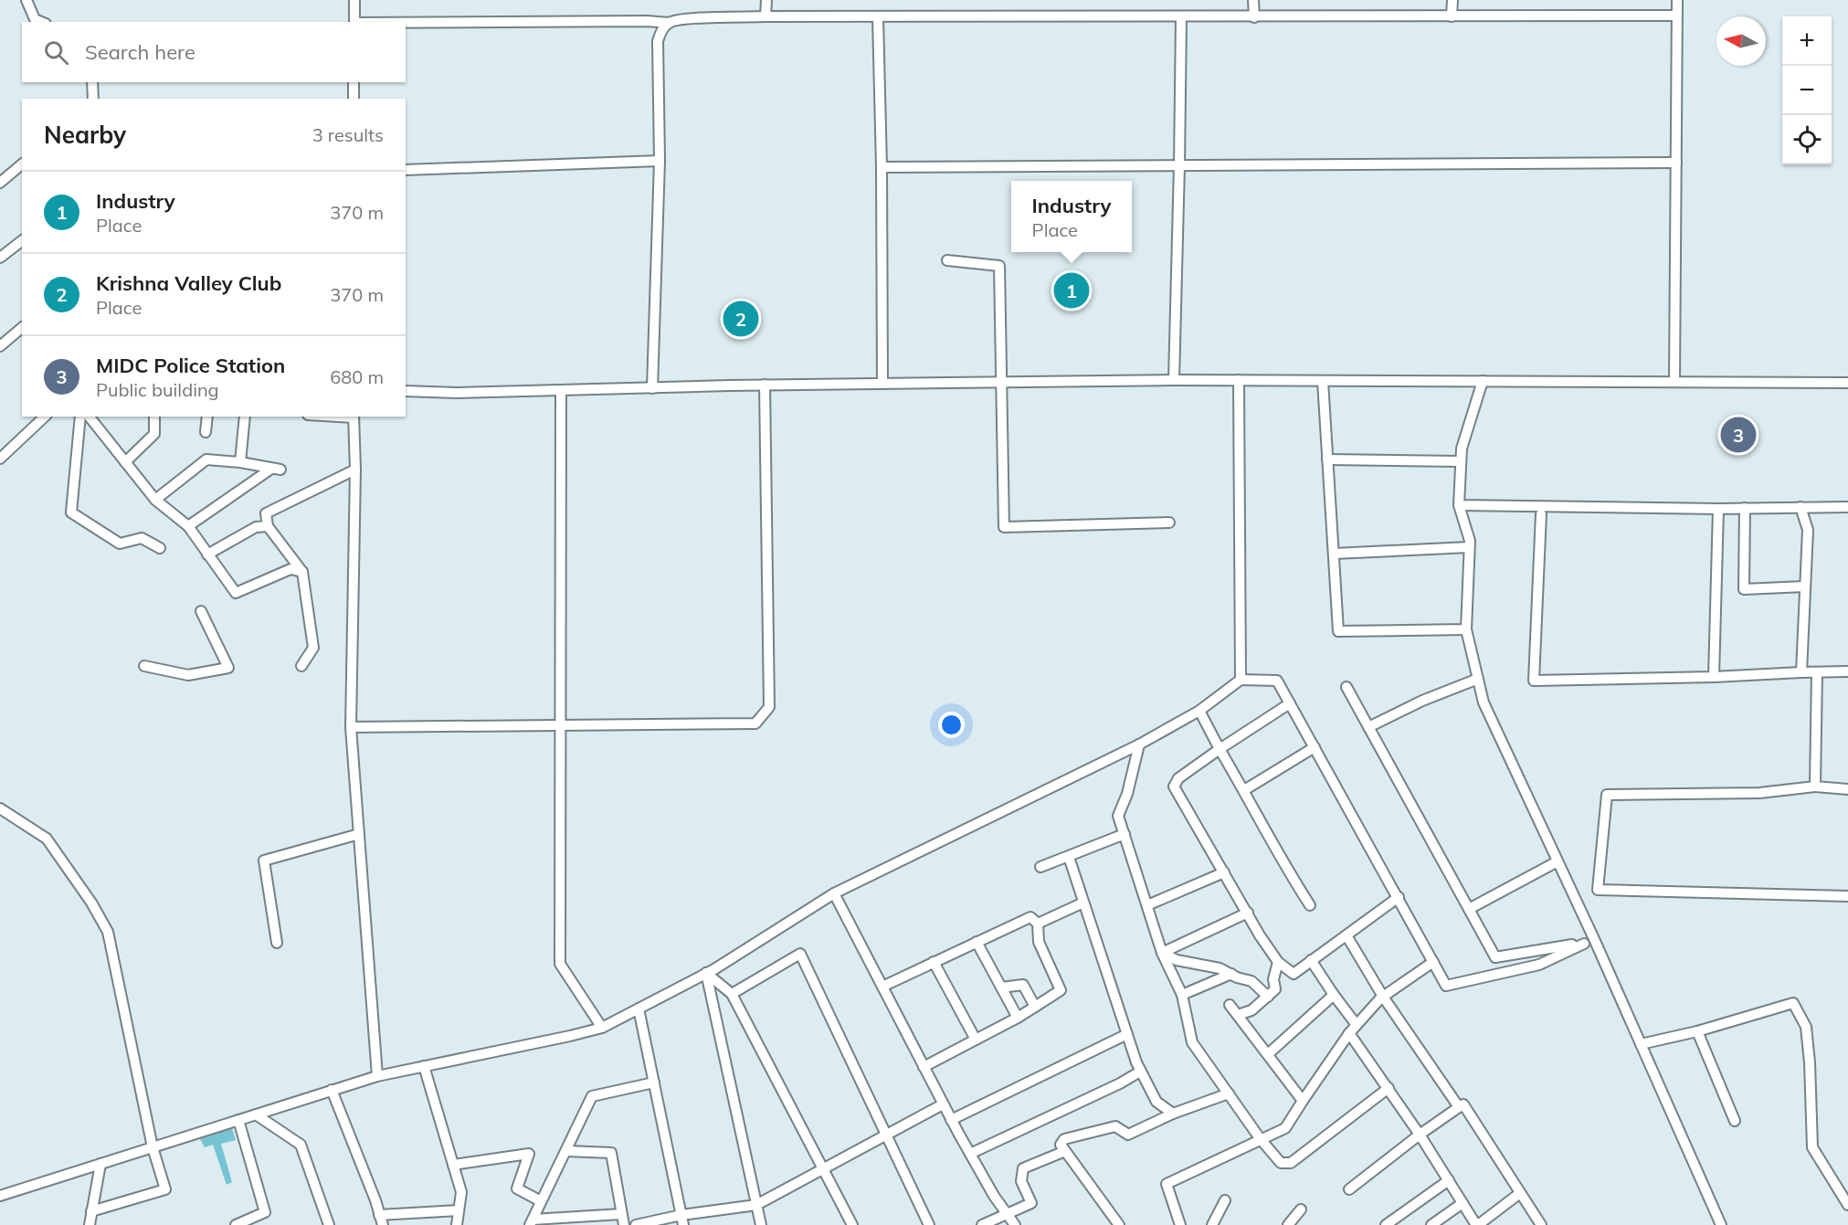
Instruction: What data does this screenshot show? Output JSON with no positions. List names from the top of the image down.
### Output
{
  "north": "left",
  "page": {
    "map_buttons": ["+", "−"],
    "search": "Search here",
    "heading": ["Nearby", "3 results"],
    "list": [
      {
        "mark": "1",
        "name": "Industry",
        "note": "Place",
        "value": "370 m"
      },
      {
        "mark": "2",
        "name": "Krishna Valley Club",
        "note": "Place",
        "value": "370 m"
      },
      {
        "mark": "3",
        "name": "MIDC Police Station",
        "note": "Public building",
        "value": "680 m"
      }
    ],
    "popup": ["Industry", "Place"],
    "pins": ["1", "2", "3"]
  }
}
